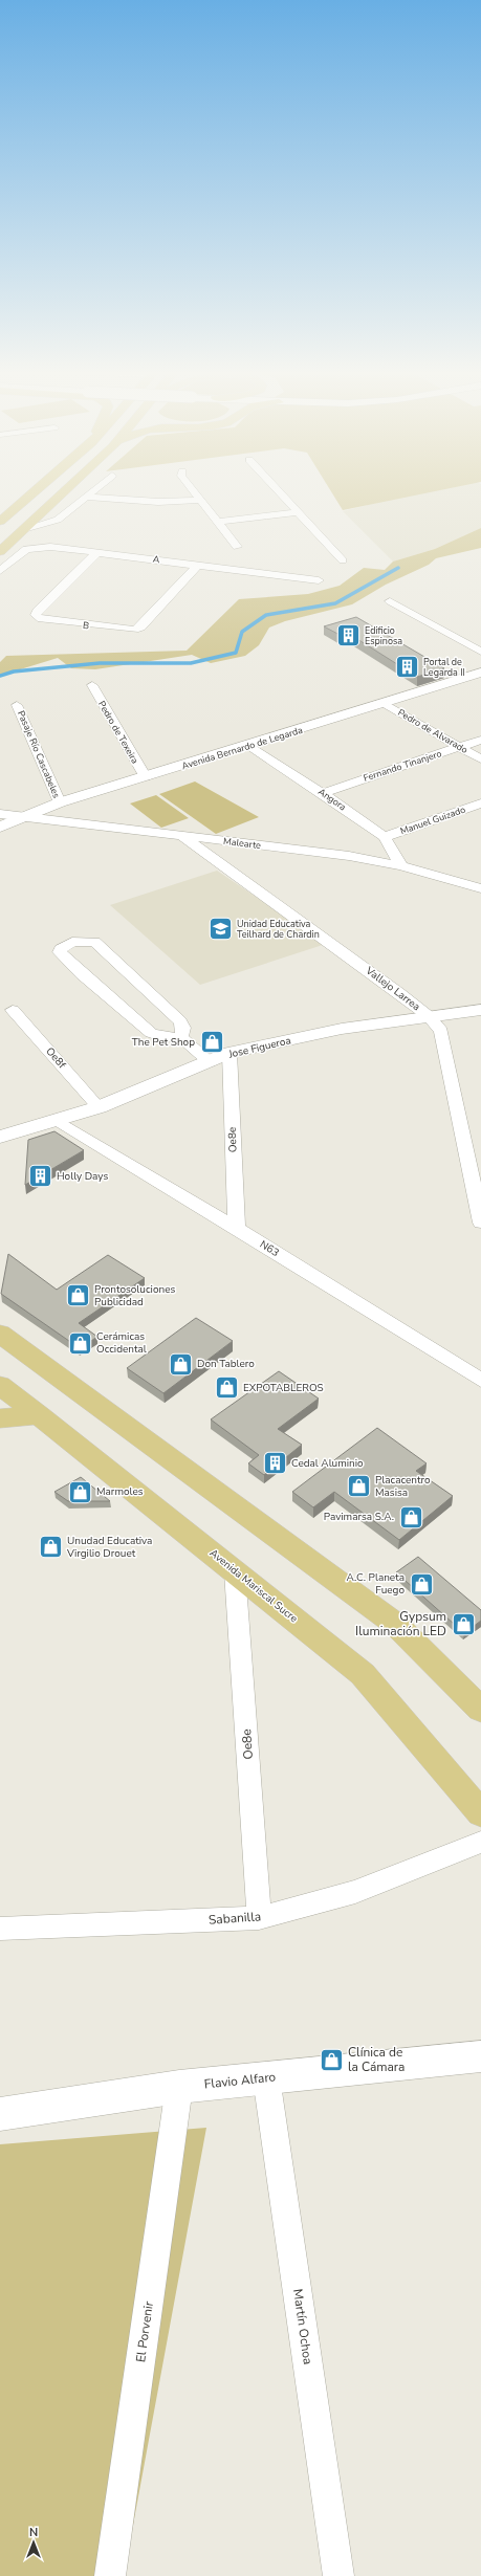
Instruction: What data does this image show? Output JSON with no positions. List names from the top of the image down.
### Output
{
  "streets": {
    "main road": ["Avenida Mariscal Sucre"],
    "street": [
      "A",
      "B",
      "Pedro de Alvarado",
      "Pedro de Texeira",
      "Avenida Bernardo de Legarda",
      "Pasaje Río Cascabeles",
      "Fernando Tinanjero",
      "Angora",
      "Manuel Guizado",
      "Malearte",
      "Vallejo Larrea",
      "Jose Figueroa",
      "Oe8f",
      "Oe8e",
      "N63",
      "Sabanilla",
      "Flavio Alfaro",
      "Martín Ochoa",
      "El Porvenir"
    ]
  },
  "crossings": [
    ["A", "B"],
    ["Pedro de Alvarado", "Avenida Bernardo de Legarda"],
    ["Pedro de Alvarado", "Fernando Tinanjero"],
    ["Pedro de Texeira", "Avenida Bernardo de Legarda"],
    ["Avenida Bernardo de Legarda", "Pasaje Río Cascabeles"],
    ["Avenida Bernardo de Legarda", "Angora"],
    ["Avenida Bernardo de Legarda", "Malearte"],
    ["Fernando Tinanjero", "Angora"],
    ["Angora", "Manuel Guizado"],
    ["Angora", "Malearte"],
    ["Malearte", "Vallejo Larrea"],
    ["Vallejo Larrea", "Jose Figueroa"],
    ["Jose Figueroa", "Oe8f"],
    ["Jose Figueroa", "Oe8e"],
    ["Jose Figueroa", "N63"],
    ["Oe8e", "N63"],
    ["Oe8e", "Avenida Mariscal Sucre"],
    ["Oe8e", "Sabanilla"],
    ["Flavio Alfaro", "Martín Ochoa"],
    ["Flavio Alfaro", "El Porvenir"]
  ],
  "places": {
    "building": [
      "Edificio Espinosa",
      "Portal de Legarda II",
      "Holly Days",
      "Cedal Aluminio"
    ],
    "school or university": ["Unidad Educativa Teilhard de Chardin"],
    "shop": [
      "The Pet Shop",
      "Prontosoluciones Publicidad",
      "Cerámicas Occidental",
      "Don Tablero",
      "EXPOTABLEROS",
      "Placacentro Masisa",
      "Marmoles",
      "Pavimarsa S.A.",
      "Unudad Educativa Virgilio Drouet",
      "A.C. Planeta Fuego",
      "Gypsum Iluminación LED",
      "Clínica de la Cámara"
    ]
  },
  "north": "top"
}
